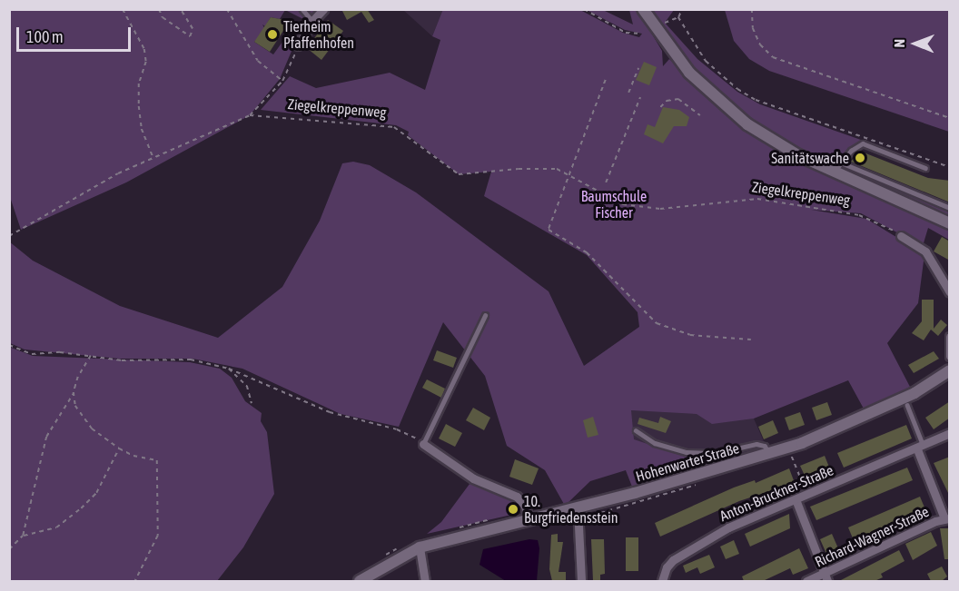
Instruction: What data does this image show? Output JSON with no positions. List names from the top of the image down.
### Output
{
  "streets": {
    "street": ["Hohenwarter Straße", "Anton-Bruckner-Straße", "Richard-Wagner-Straße"],
    "path": ["Ziegelkreppenweg"]
  },
  "parks": ["Baumschule Fischer"],
  "places": ["Tierheim Pfaffenhofen", "Sanitätswache", "10. Burgfriedensstein"],
  "scale_bar": "100 m",
  "north": "left"
}
